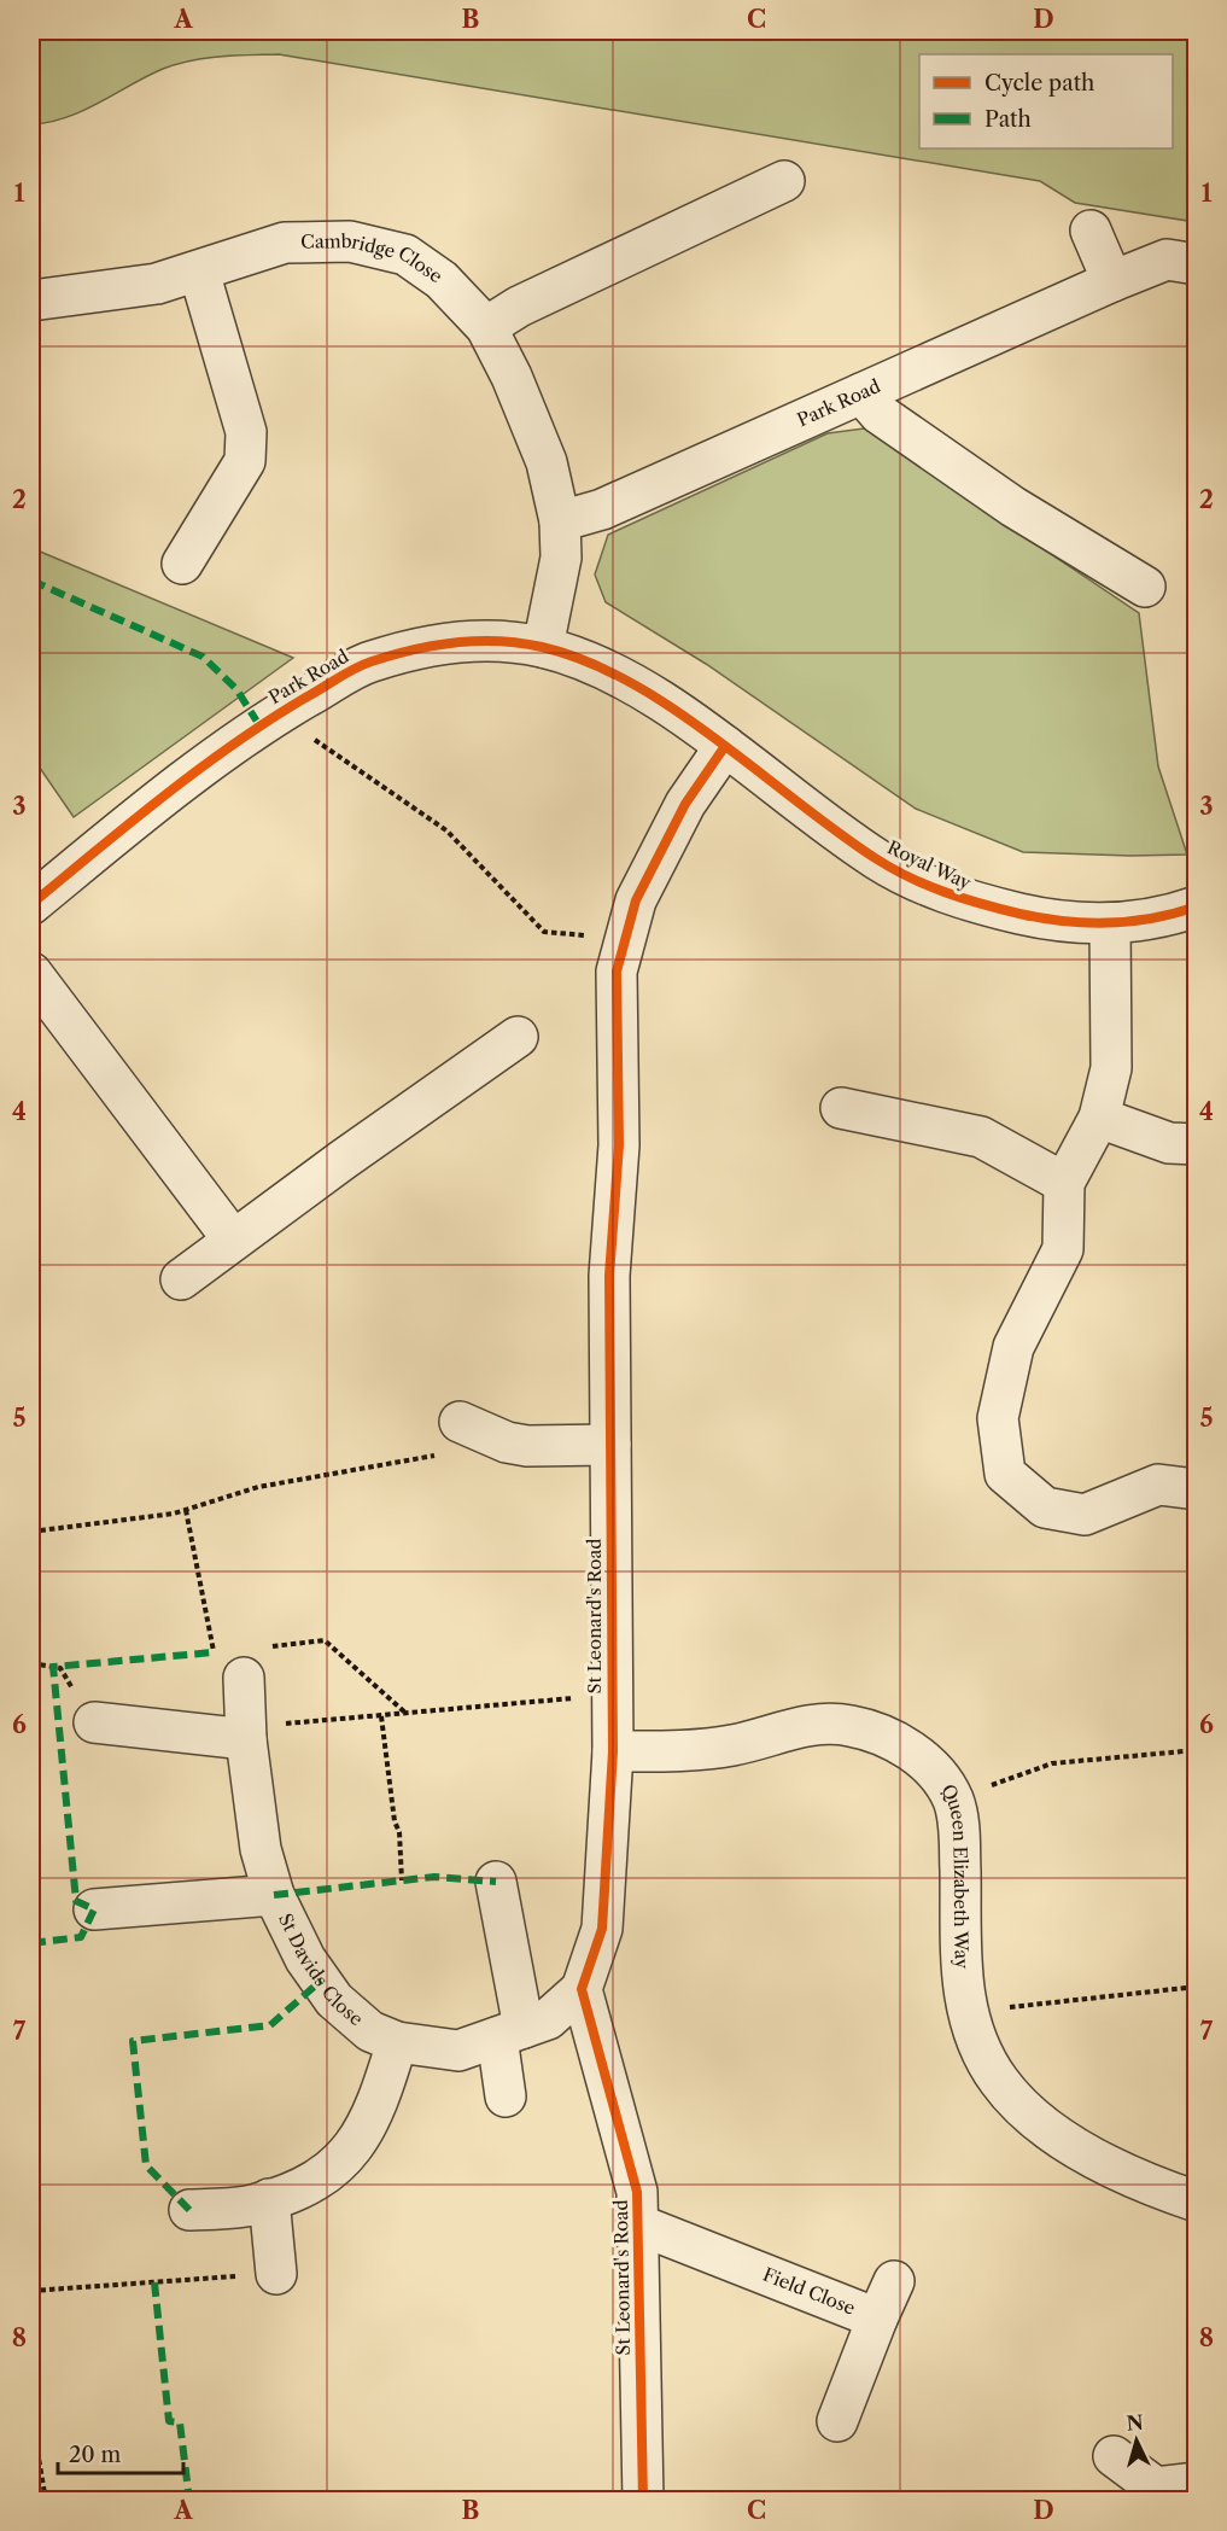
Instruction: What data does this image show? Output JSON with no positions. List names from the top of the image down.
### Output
{
  "streets": {
    "street": [
      "Cambridge Close",
      "Park Road",
      "Royal Way",
      "St Leonard's Road",
      "Queen Elizabeth Way",
      "St Davids Close",
      "Field Close"
    ]
  },
  "crossings": [
    ["Cambridge Close", "Park Road"],
    ["Park Road", "Royal Way"],
    ["Park Road", "St Leonard's Road"],
    ["Royal Way", "St Leonard's Road"],
    ["St Leonard's Road", "Queen Elizabeth Way"],
    ["St Leonard's Road", "St Davids Close"],
    ["St Leonard's Road", "Field Close"]
  ],
  "legend": ["Cycle path", "Path"],
  "scale_bar": "20 m",
  "north": "top",
  "grid": {
    "columns": [
      "A",
      "B",
      "C",
      "D"
    ],
    "rows": [
      "1",
      "2",
      "3",
      "4",
      "5",
      "6",
      "7",
      "8"
    ]
  }
}
